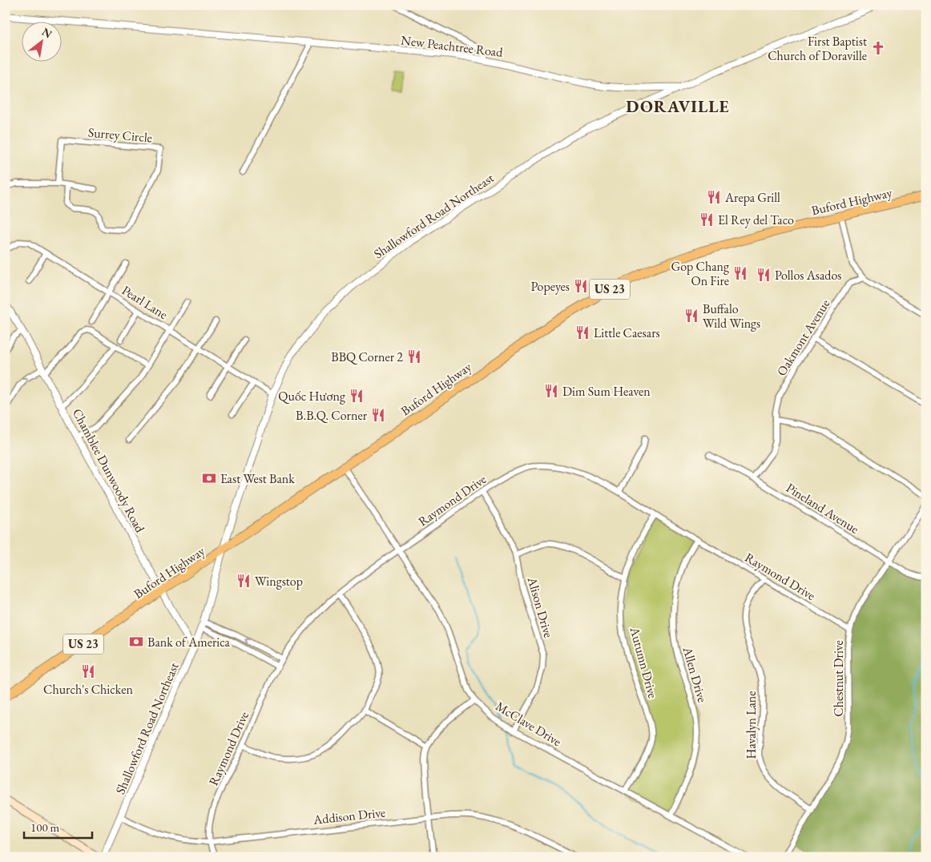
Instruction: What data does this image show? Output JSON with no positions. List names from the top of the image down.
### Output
{
  "streets": {
    "main road": ["Buford Highway", "US 23"],
    "street": [
      "New Peachtree Road",
      "Surrey Circle",
      "Shallowford Road Northeast",
      "Pearl Lane",
      "Oakmont Avenue",
      "Chamblee Dunwoody Road",
      "Raymond Drive",
      "Pineland Avenue",
      "Alison Drive",
      "Autumn Drive",
      "Allen Drive",
      "Chestnut Drive",
      "McClave Drive",
      "Havalyn Lane",
      "Addison Drive"
    ]
  },
  "crossings": [
    ["New Peachtree Road", "Shallowford Road Northeast"],
    ["Buford Highway", "Shallowford Road Northeast"],
    ["Buford Highway", "Chamblee Dunwoody Road"],
    ["Buford Highway", "McClave Drive"],
    ["Shallowford Road Northeast", "Pearl Lane"],
    ["Shallowford Road Northeast", "Chamblee Dunwoody Road"],
    ["Shallowford Road Northeast", "Addison Drive"],
    ["Oakmont Avenue", "Pineland Avenue"],
    ["Raymond Drive", "Alison Drive"],
    ["Raymond Drive", "Autumn Drive"],
    ["Raymond Drive", "Allen Drive"],
    ["Raymond Drive", "Chestnut Drive"],
    ["Raymond Drive", "McClave Drive"],
    ["Raymond Drive", "Havalyn Lane"],
    ["Raymond Drive", "Addison Drive"],
    ["Pineland Avenue", "Chestnut Drive"],
    ["Alison Drive", "McClave Drive"],
    ["Autumn Drive", "McClave Drive"],
    ["Allen Drive", "McClave Drive"],
    ["Chestnut Drive", "Havalyn Lane"]
  ],
  "districts": ["DORAVILLE"],
  "places": {
    "church": ["First Baptist Church of Doraville"],
    "restaurant": [
      "Arepa Grill",
      "El Rey del Taco",
      "Gop Chang On Fire",
      "Pollos Asados",
      "Popeyes",
      "Buffalo Wild Wings",
      "Little Caesars",
      "BBQ Corner 2",
      "Dim Sum Heaven",
      "Quốc Hương",
      "B.B.Q. Corner",
      "Wingstop",
      "Church's Chicken"
    ],
    "bank": ["East West Bank", "Bank of America"]
  },
  "scale_bar": "100 m",
  "north": "top right"
}
